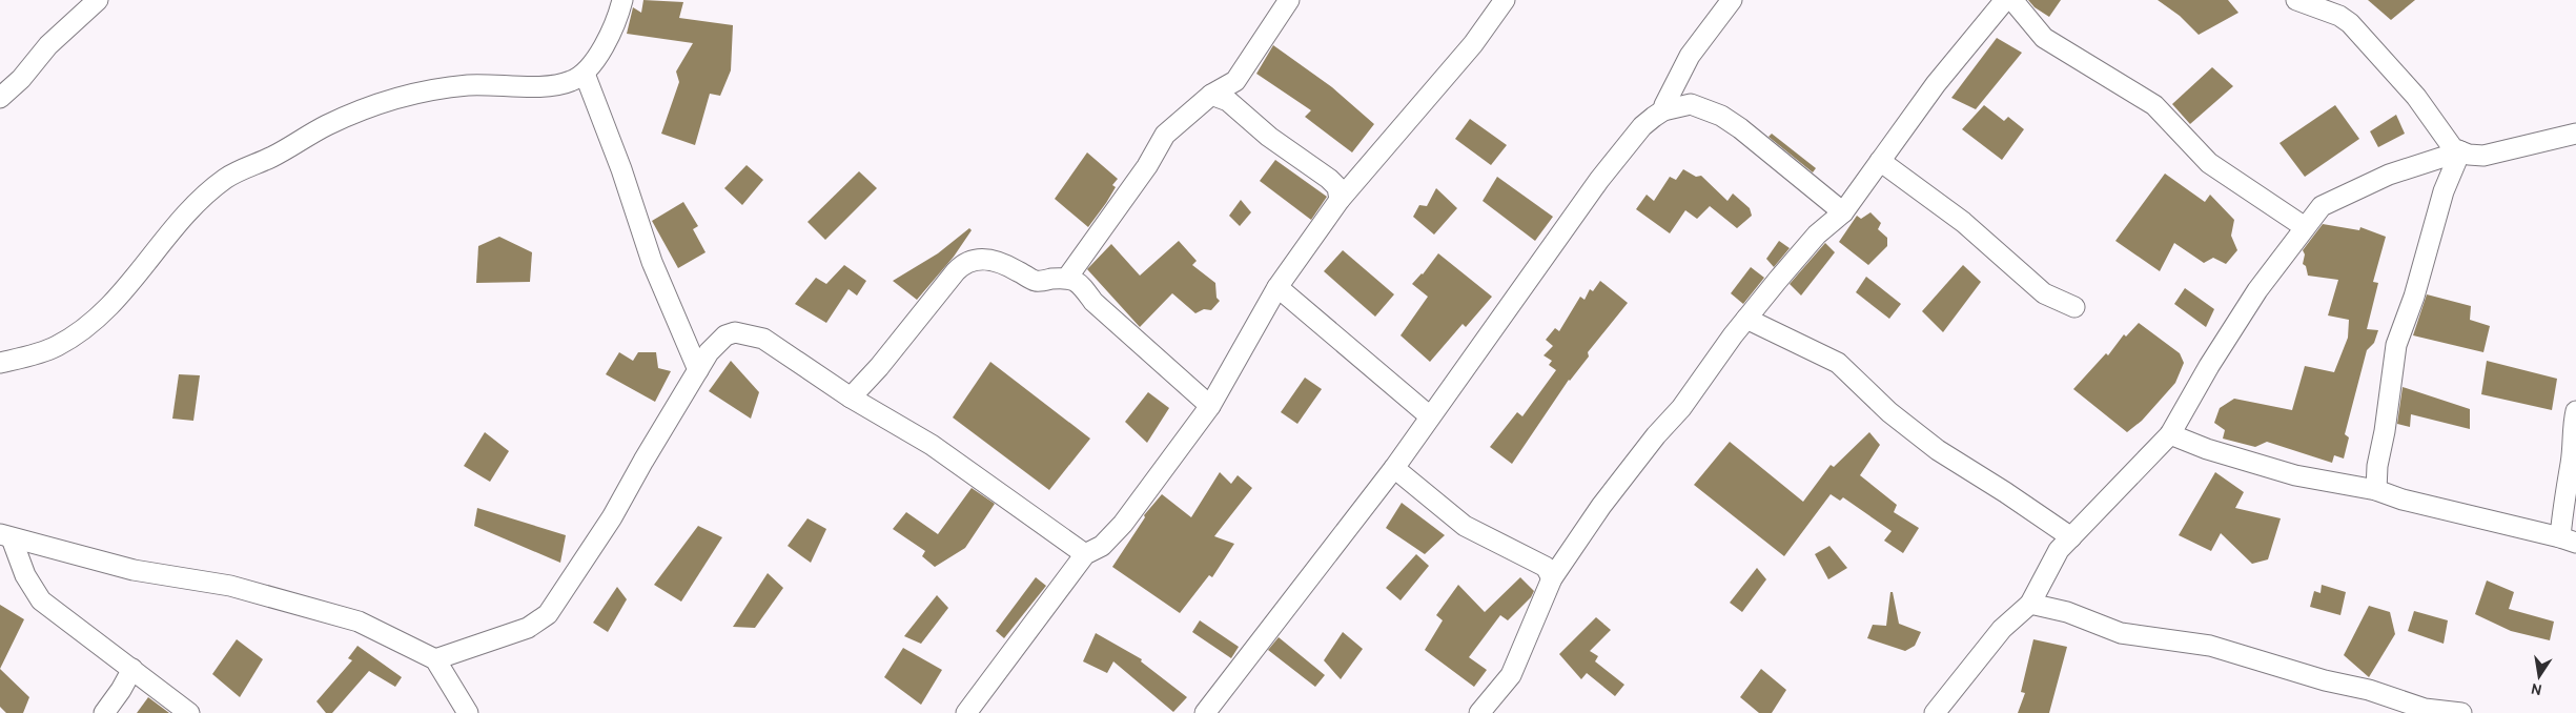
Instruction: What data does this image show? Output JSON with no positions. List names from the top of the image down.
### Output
{
  "north": "bottom"
}
